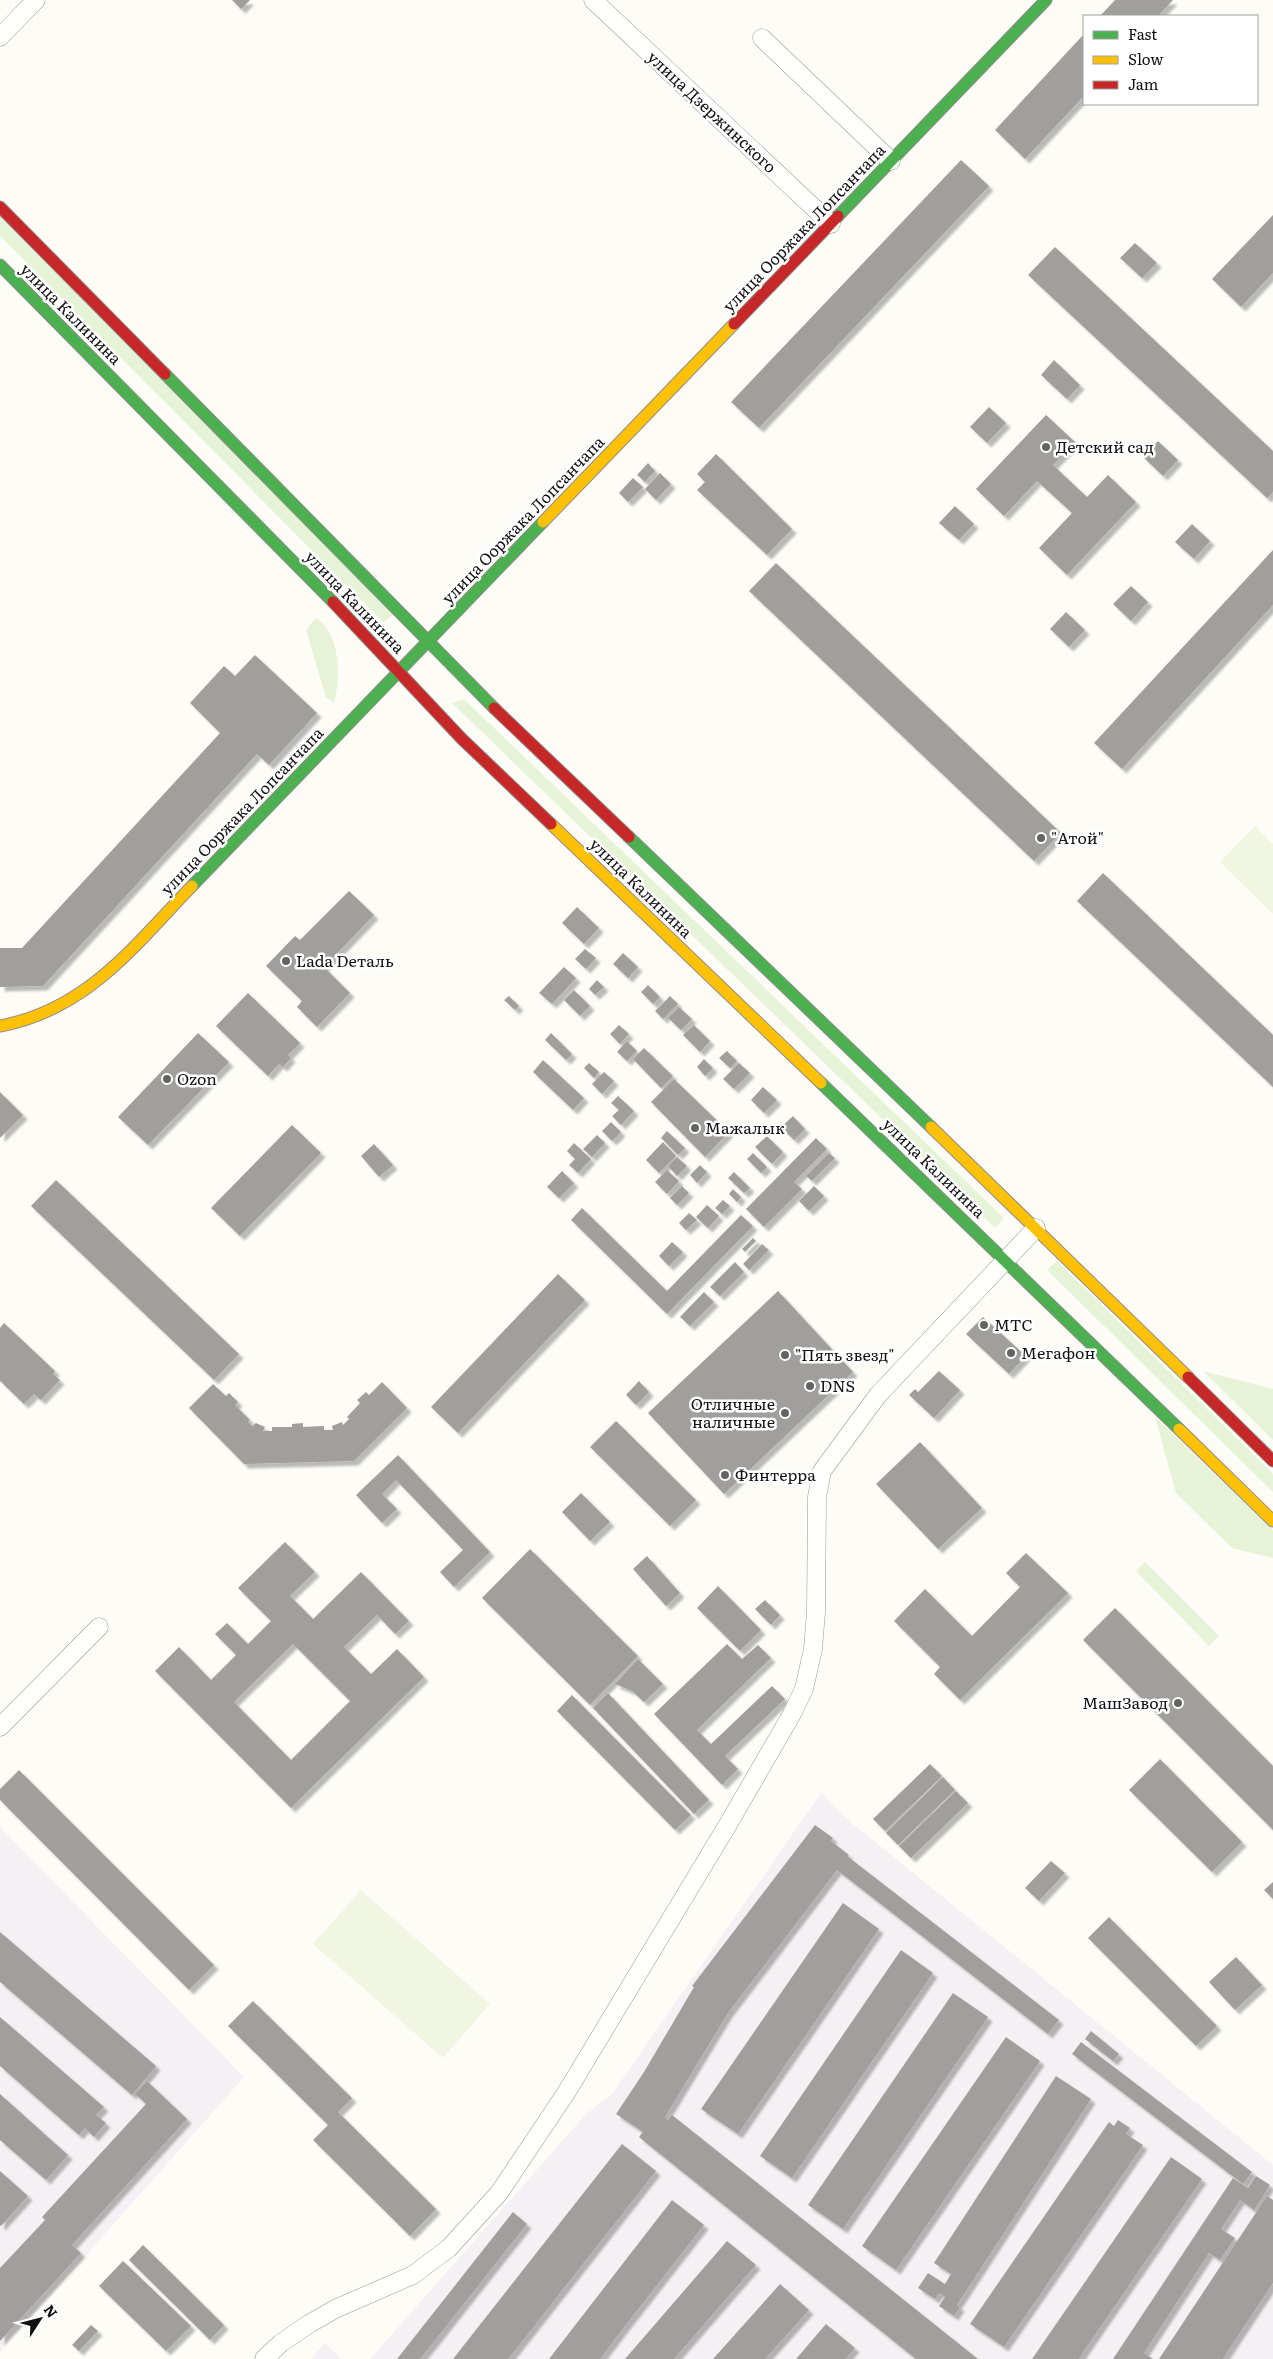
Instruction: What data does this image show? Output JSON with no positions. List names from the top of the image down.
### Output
{
  "streets": {
    "main road": ["улица Ооржака Лопсанчапа", "улица Калинина"],
    "street": ["улица Дзержинского"]
  },
  "crossings": [
    ["улица Дзержинского", "улица Ооржака Лопсанчапа"],
    ["улица Ооржака Лопсанчапа", "улица Калинина"]
  ],
  "places": [
    "Детский сад",
    "\"Атой\"",
    "Lada Dеталь",
    "Ozon",
    "Мажалык",
    "МТС",
    "Мегафон",
    "\"Пять звезд\"",
    "DNS",
    "Отличные наличные",
    "Финтерра",
    "МашЗавод"
  ],
  "legend": ["Fast", "Slow", "Jam"],
  "north": "top right"
}
